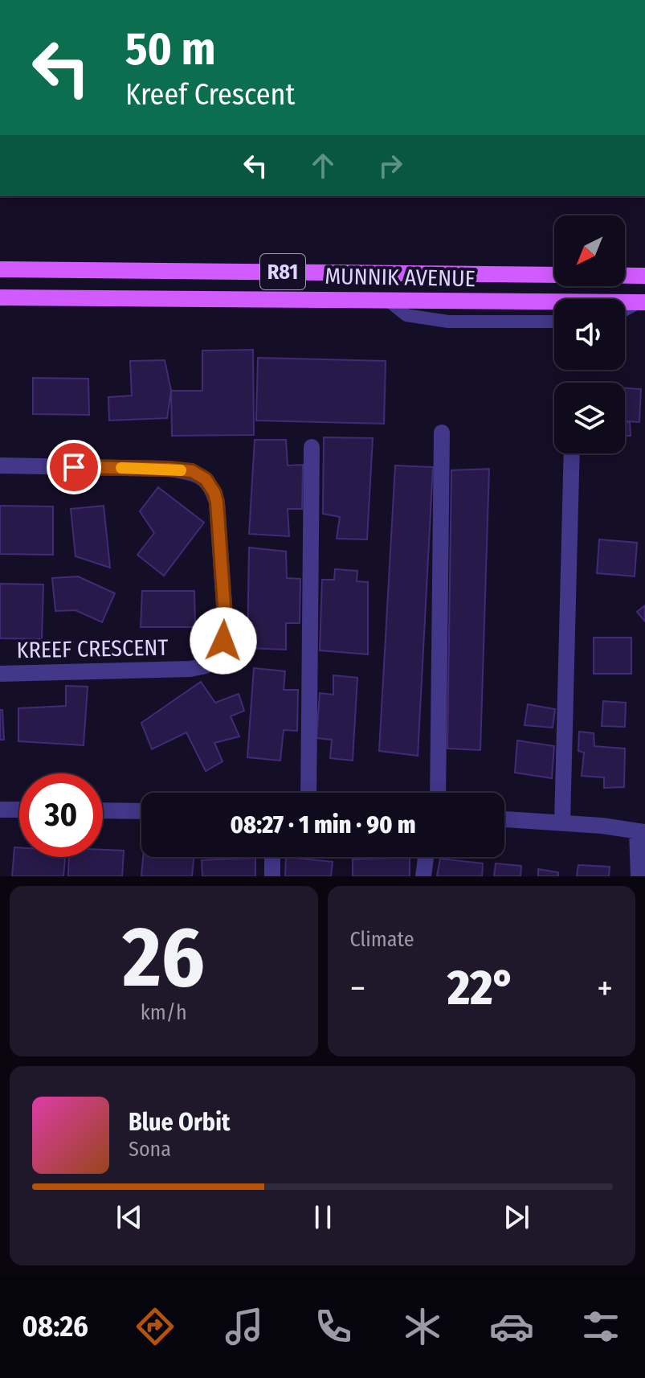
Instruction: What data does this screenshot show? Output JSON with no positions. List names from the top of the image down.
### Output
{
  "streets": {
    "main road": ["R81", "MUNNIK AVENUE"],
    "street": ["KREEF CRESCENT"]
  },
  "north": "bottom left",
  "page": {
    "turn": ["50 m", "Kreef Crescent"],
    "limit": "30",
    "trip": "08:27 · 1 min · 90 m",
    "tile": [
      ["26", "km/h"],
      "Climate"
    ],
    "heat": ["−", "22°", "+"],
    "song": ["Blue Orbit", "Sona"],
    "tabs": "08:26"
  }
}
